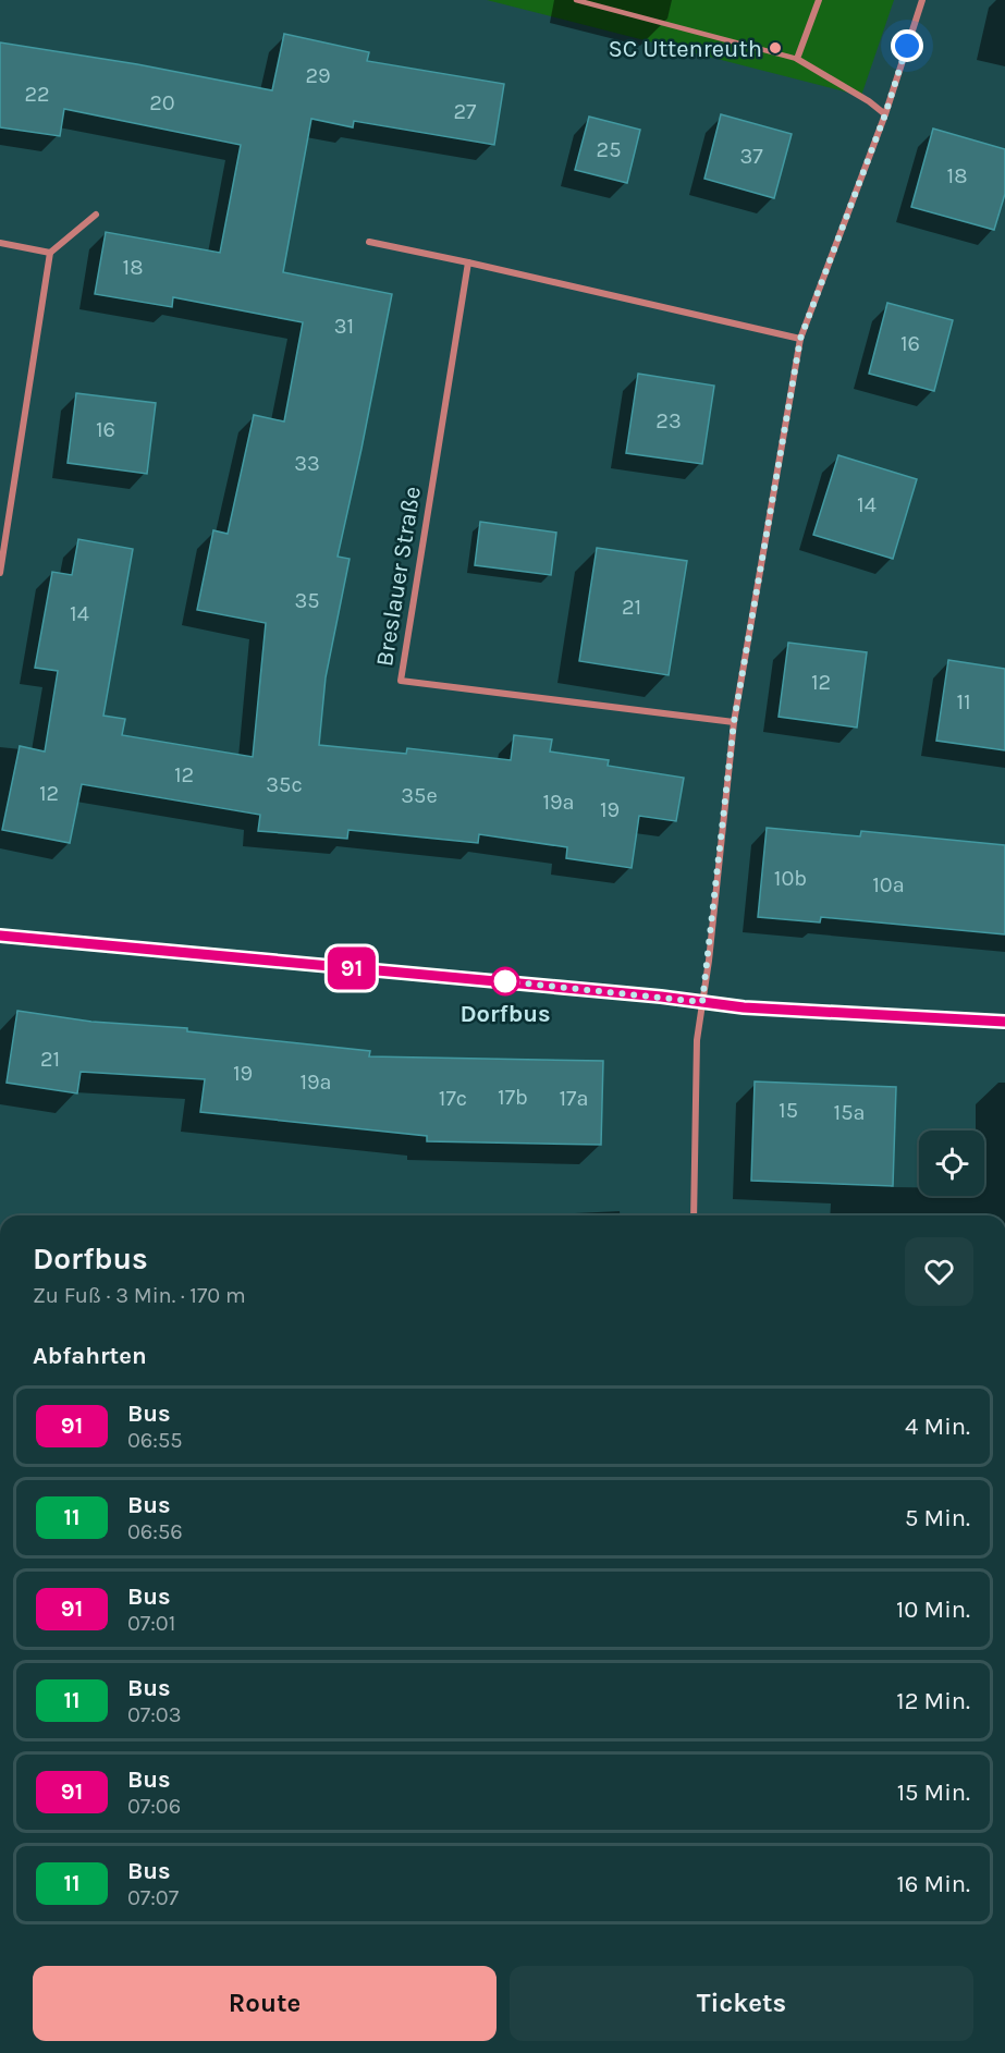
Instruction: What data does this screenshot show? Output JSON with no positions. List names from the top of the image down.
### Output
{
  "streets": {
    "street": ["Breslauer Straße"]
  },
  "places": ["SC Uttenreuth", "Dorfbus"],
  "lines": ["bus line 91"],
  "house_numbers": [
    "29",
    "22",
    "20",
    "27",
    "25",
    "37",
    "18",
    "18",
    "31",
    "16",
    "23",
    "16",
    "33",
    "14",
    "35",
    "21",
    "14",
    "12",
    "11",
    "12",
    "35c",
    "12",
    "35e",
    "19a",
    "19",
    "10b",
    "10a",
    "21",
    "19",
    "19a",
    "17b",
    "17c",
    "17a",
    "15",
    "15a"
  ],
  "page": {
    "on_map": "91",
    "heading": [
      ["Dorfbus", "Zu Fuß · 3 Min. · 170 m"],
      "Abfahrten"
    ],
    "list": [
      {
        "mark": "91",
        "name": "Bus",
        "note": "06:55",
        "value": "4 Min."
      },
      {
        "mark": "11",
        "name": "Bus",
        "note": "06:56",
        "value": "5 Min."
      },
      {
        "mark": "91",
        "name": "Bus",
        "note": "07:01",
        "value": "10 Min."
      },
      {
        "mark": "11",
        "name": "Bus",
        "note": "07:03",
        "value": "12 Min."
      },
      {
        "mark": "91",
        "name": "Bus",
        "note": "07:06",
        "value": "15 Min."
      },
      {
        "mark": "11",
        "name": "Bus",
        "note": "07:07",
        "value": "16 Min."
      }
    ],
    "buttons": ["Route", "Tickets"]
  }
}
